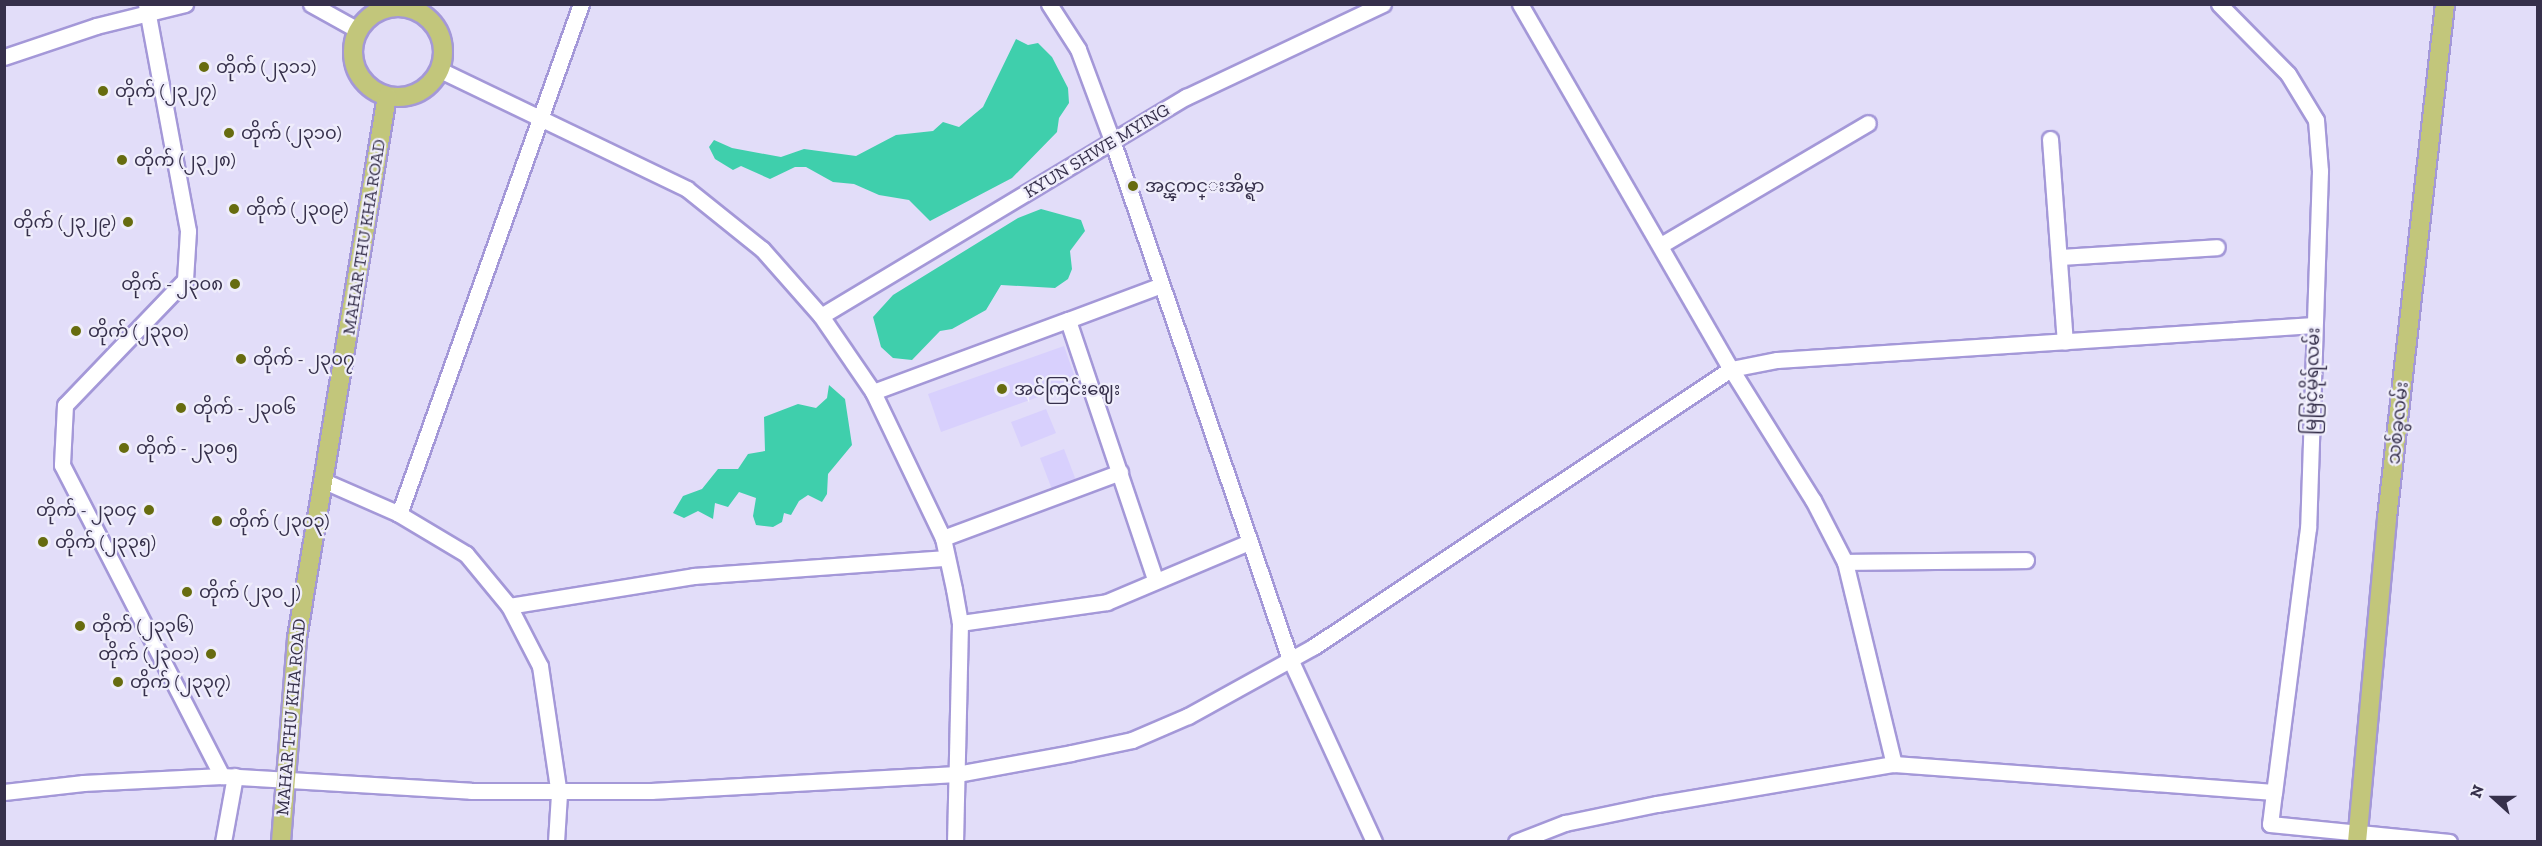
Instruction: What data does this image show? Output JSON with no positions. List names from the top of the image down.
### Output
{
  "streets": {
    "main road": ["MAHAR THU KHA ROAD", "သစ်ခွလမ်း"],
    "street": ["KYUN SHWE MYING", "မြမြင့်မိုရ်လမ်း"]
  },
  "crossings": [
    ["မြမြင့်မိုရ်လမ်း", "သစ်ခွလမ်း"]
  ],
  "places": [
    "တိုက် (၂၃၁၁)",
    "တိုက် (၂၃၂၇)",
    "တိုက် (၂၃၁၀)",
    "တိုက် (၂၃၂၈)",
    "အင္ၾကင္းအိမ္ရာ",
    "တိုက် (၂၃၀၉)",
    "တိုက် (၂၃၂၉)",
    "တိုက် - ၂၃၀၈",
    "တိုက် (၂၃၃၀)",
    "တိုက် - ၂၃၀၇",
    "အင်ကြင်းဈေး",
    "တိုက် - ၂၃၀၆",
    "တိုက် - ၂၃၀၅",
    "တိုက် - ၂၃၀၄",
    "တိုက် (၂၃၀၃)",
    "တိုက် (၂၃၃၅)",
    "တိုက် (၂၃၀၂)",
    "တိုက် (၂၃၃၆)",
    "တိုက် (၂၃၀၁)",
    "တိုက် (၂၃၃၇)"
  ],
  "north": "left"
}
